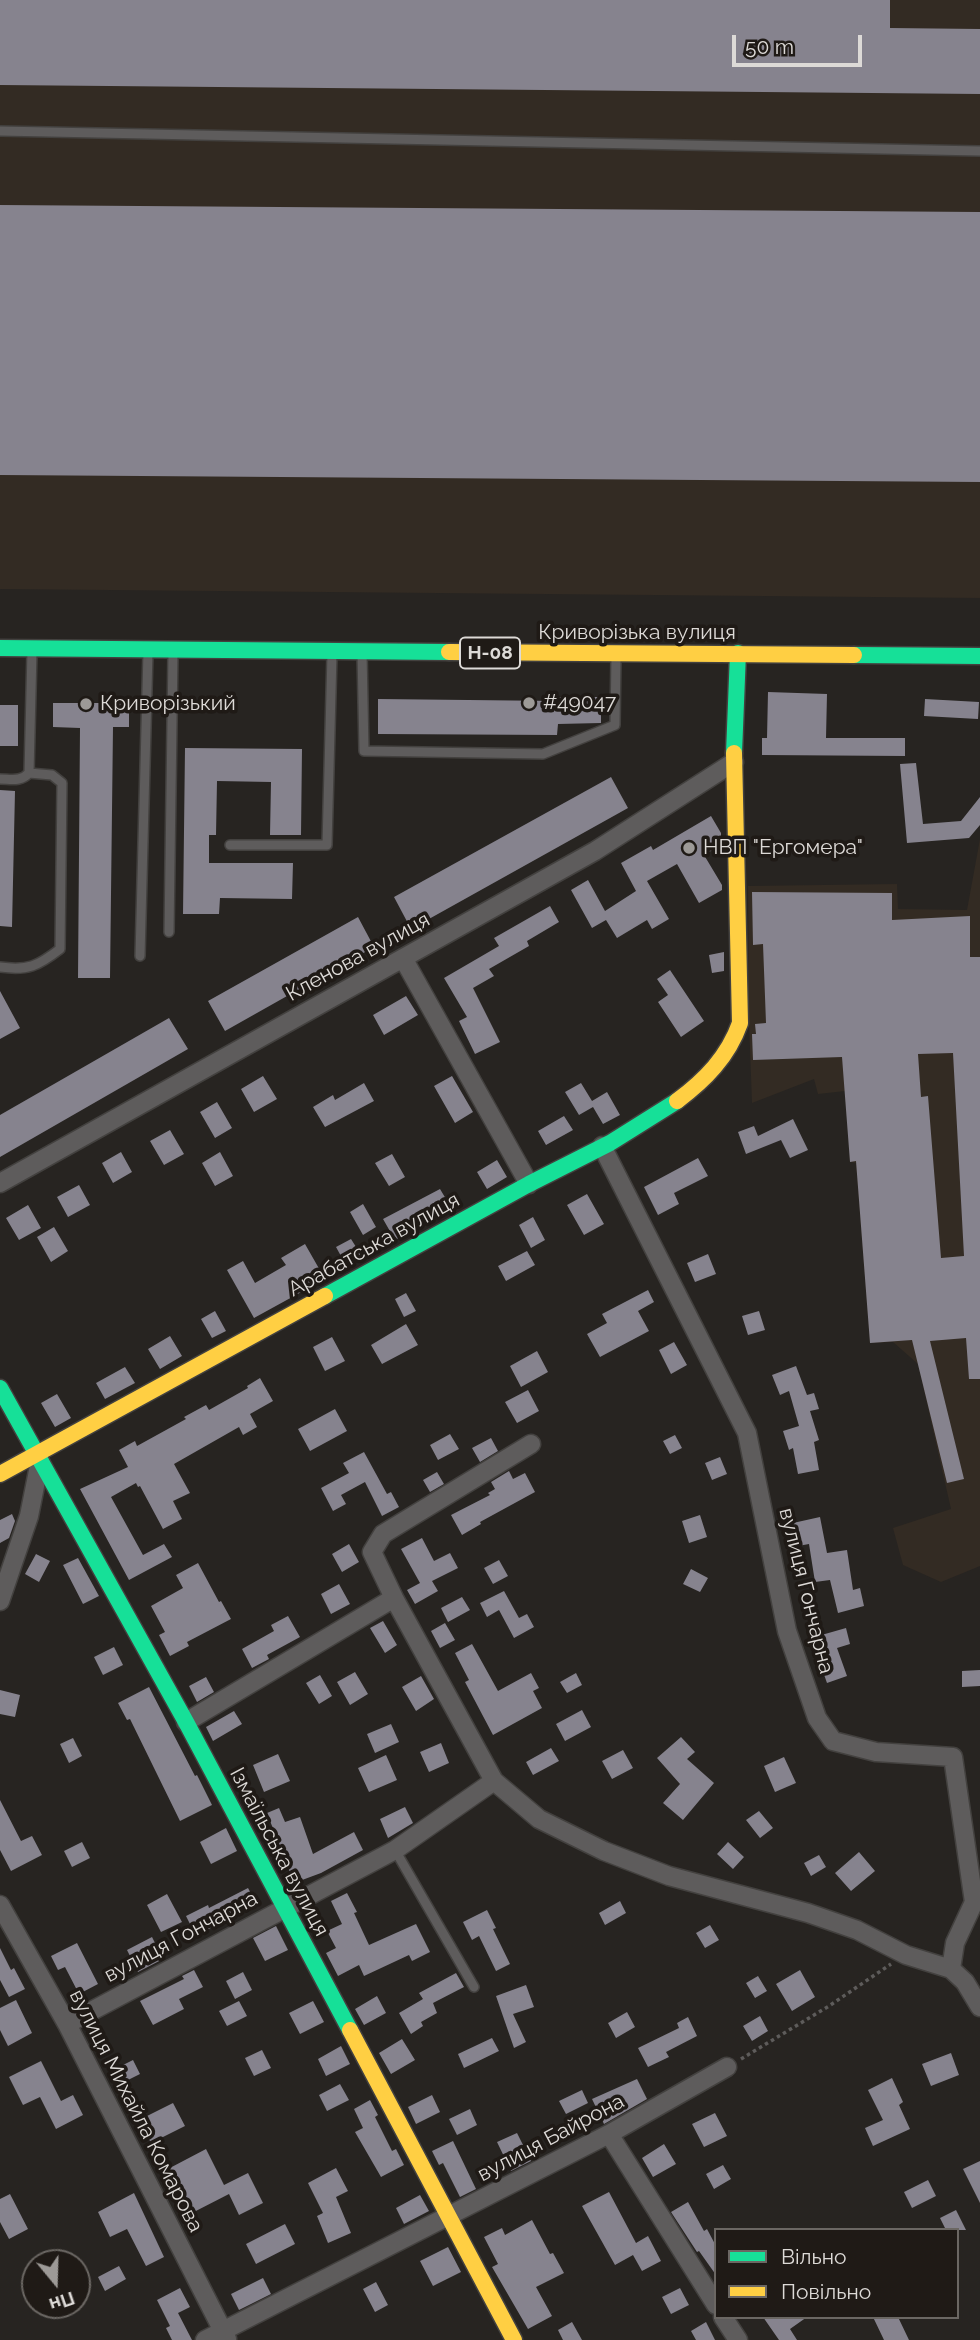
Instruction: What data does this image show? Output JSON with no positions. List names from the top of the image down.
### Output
{
  "streets": {
    "street": [
      "Криворізька вулиця",
      "Н-08",
      "Кленова вулиця",
      "Арабатська вулиця",
      "вулиця Гончарна",
      "Ізмаїльська вулиця",
      "вулиця Михайла Комарова",
      "вулиця Байрона"
    ]
  },
  "crossings": [
    ["Кленова вулиця", "Арабатська вулиця"],
    ["Арабатська вулиця", "вулиця Гончарна"],
    ["Арабатська вулиця", "Ізмаїльська вулиця"],
    ["вулиця Гончарна", "Ізмаїльська вулиця"],
    ["вулиця Гончарна", "вулиця Михайла Комарова"],
    ["Ізмаїльська вулиця", "вулиця Байрона"],
    ["вулиця Михайла Комарова", "вулиця Байрона"]
  ],
  "places": ["#49047", "Криворізький", "НВП \"Ергомера\""],
  "legend": ["Вільно", "Повільно"],
  "scale_bar": "50 m",
  "north": "bottom"
}
